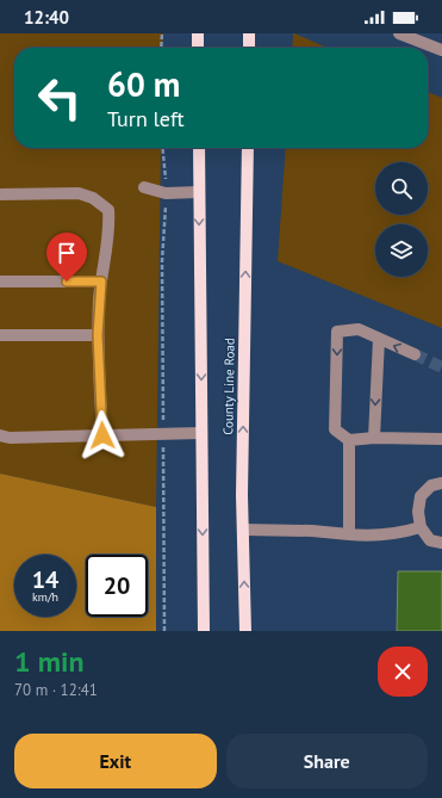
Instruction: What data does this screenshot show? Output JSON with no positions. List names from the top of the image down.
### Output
{
  "streets": {
    "main road": ["County Line Road"]
  },
  "page": {
    "status": "12:40",
    "turn": ["60 m", "Turn left"],
    "speed": "14 km/h",
    "limit": "20",
    "heading": ["1 min", "70 m · 12:41"],
    "buttons": ["Exit", "Share"]
  }
}
